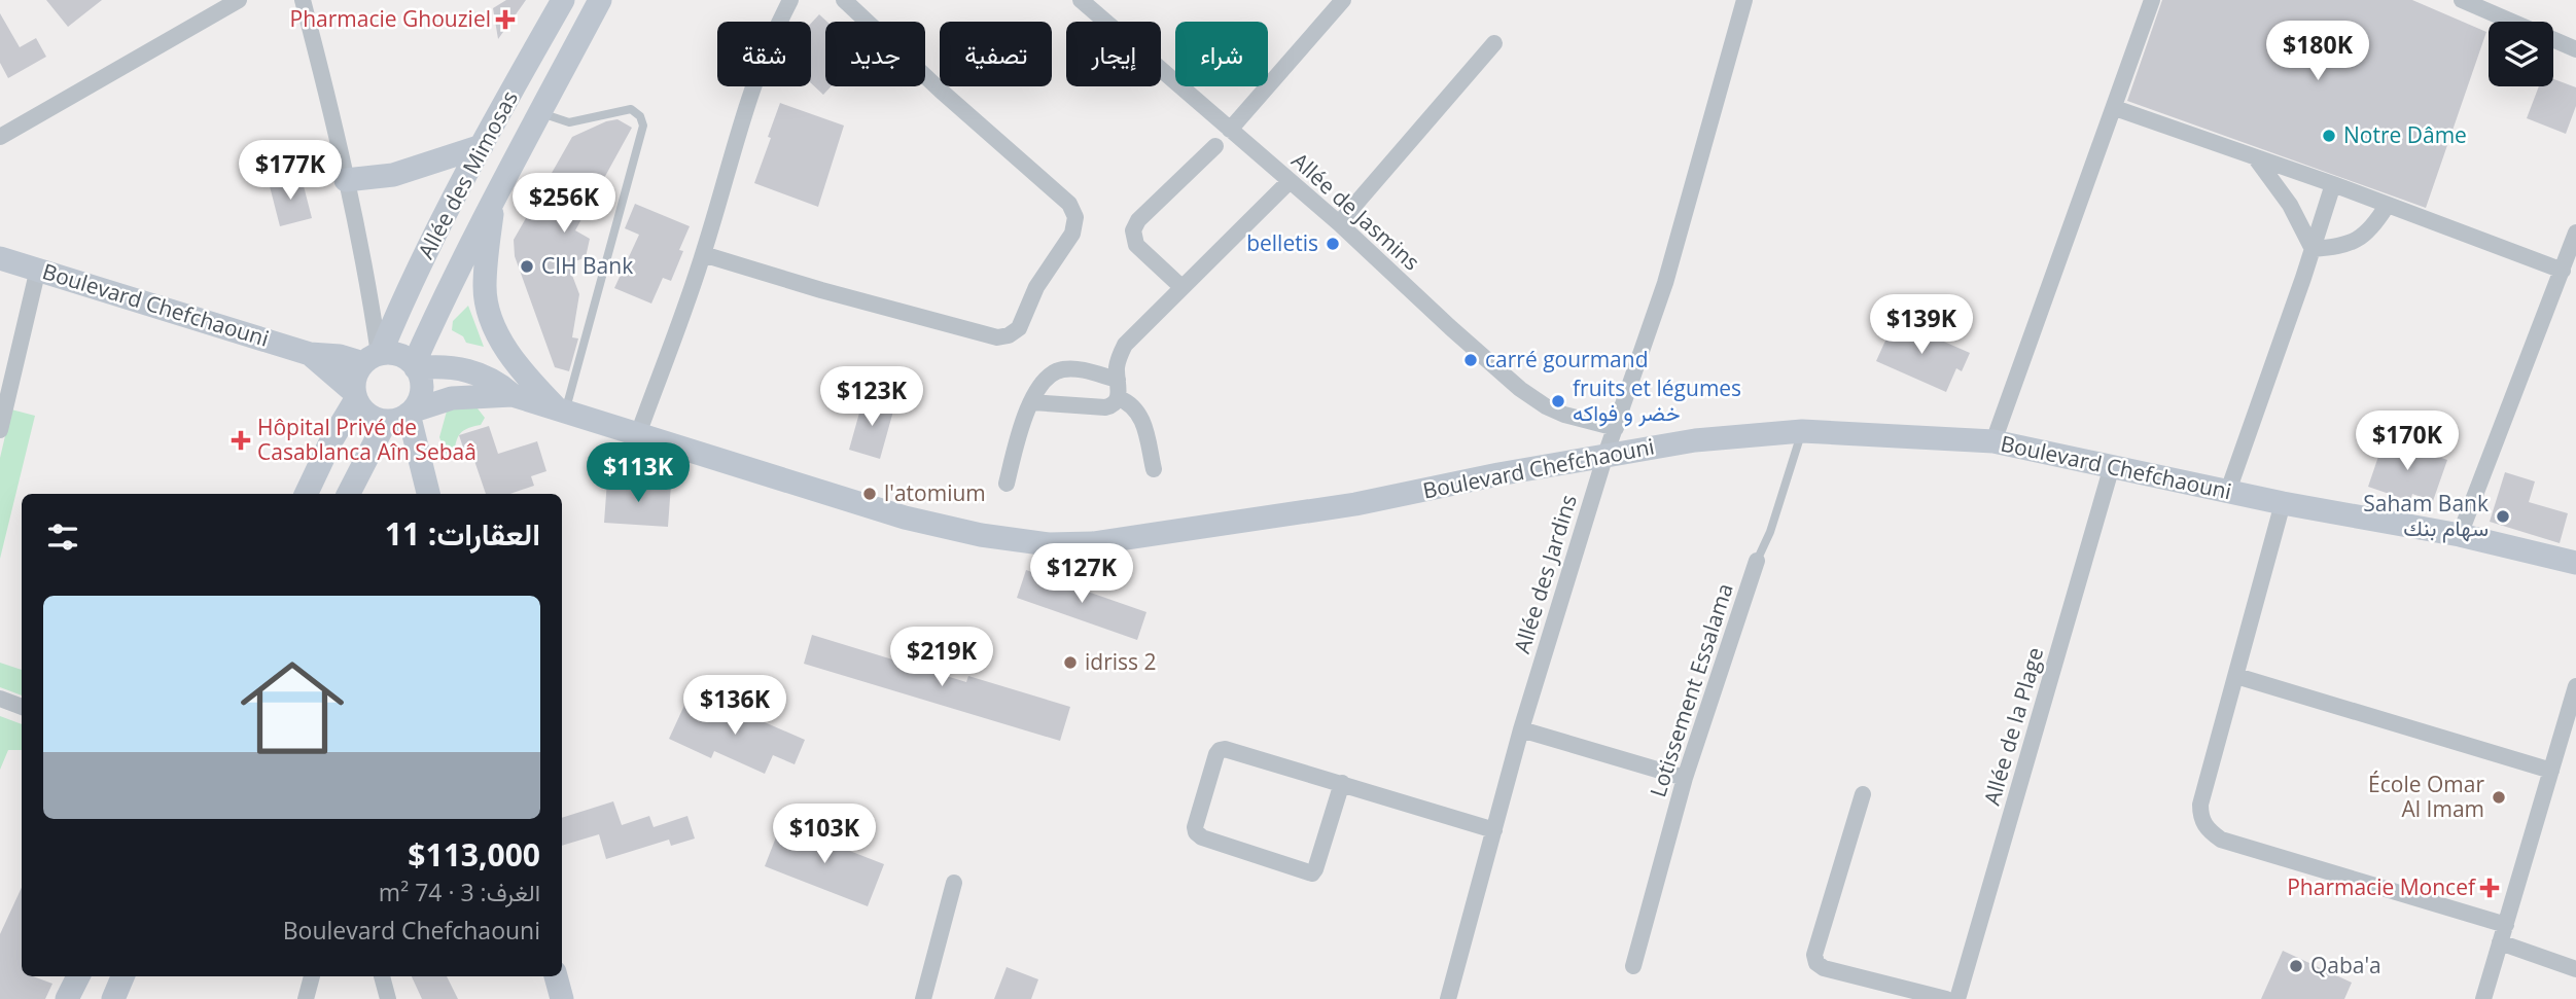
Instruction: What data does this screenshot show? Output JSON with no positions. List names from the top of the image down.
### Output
{
  "streets": {
    "street": [
      "Allée des Mimosas",
      "Allée de Jasmins",
      "Boulevard Chefchaouni",
      "Allée des Jardins",
      "Lotissement Essalama",
      "Allée de la Plage"
    ]
  },
  "crossings": [
    ["Allée des Mimosas", "Boulevard Chefchaouni"],
    ["Allée de Jasmins", "Allée des Jardins"],
    ["Boulevard Chefchaouni", "Allée des Jardins"],
    ["Boulevard Chefchaouni", "Lotissement Essalama"],
    ["Boulevard Chefchaouni", "Allée de la Plage"]
  ],
  "places": {
    "health": ["Pharmacie Ghouziel", "Hôpital Privé de Casablanca Aîn Sebaâ", "Pharmacie Moncef"],
    "other": [
      "Notre Dâme",
      "belletis",
      "CIH Bank",
      "carré gourmand",
      "fruits et légumes خضر و فواكه",
      "l'atomium",
      "Saham Bank سهام بنك",
      "idriss 2",
      "École Omar Al Imam",
      "Qaba'a"
    ]
  },
  "page": {
    "price": [
      "$180K",
      "$177K",
      "$256K",
      "$139K",
      "$123K",
      "$170K",
      "$113K",
      "$127K",
      "$219K",
      "$136K",
      "$103K"
    ],
    "chip": [
      "شراء",
      "إيجار",
      "تصفية",
      "جديد",
      "شقة"
    ],
    "heading": "العقارات: 11",
    "list": [
      {
        "name": "$113,000",
        "note": "الغرف: 3 · 74 m² · Boulevard Chefchaouni"
      }
    ]
  }
}
